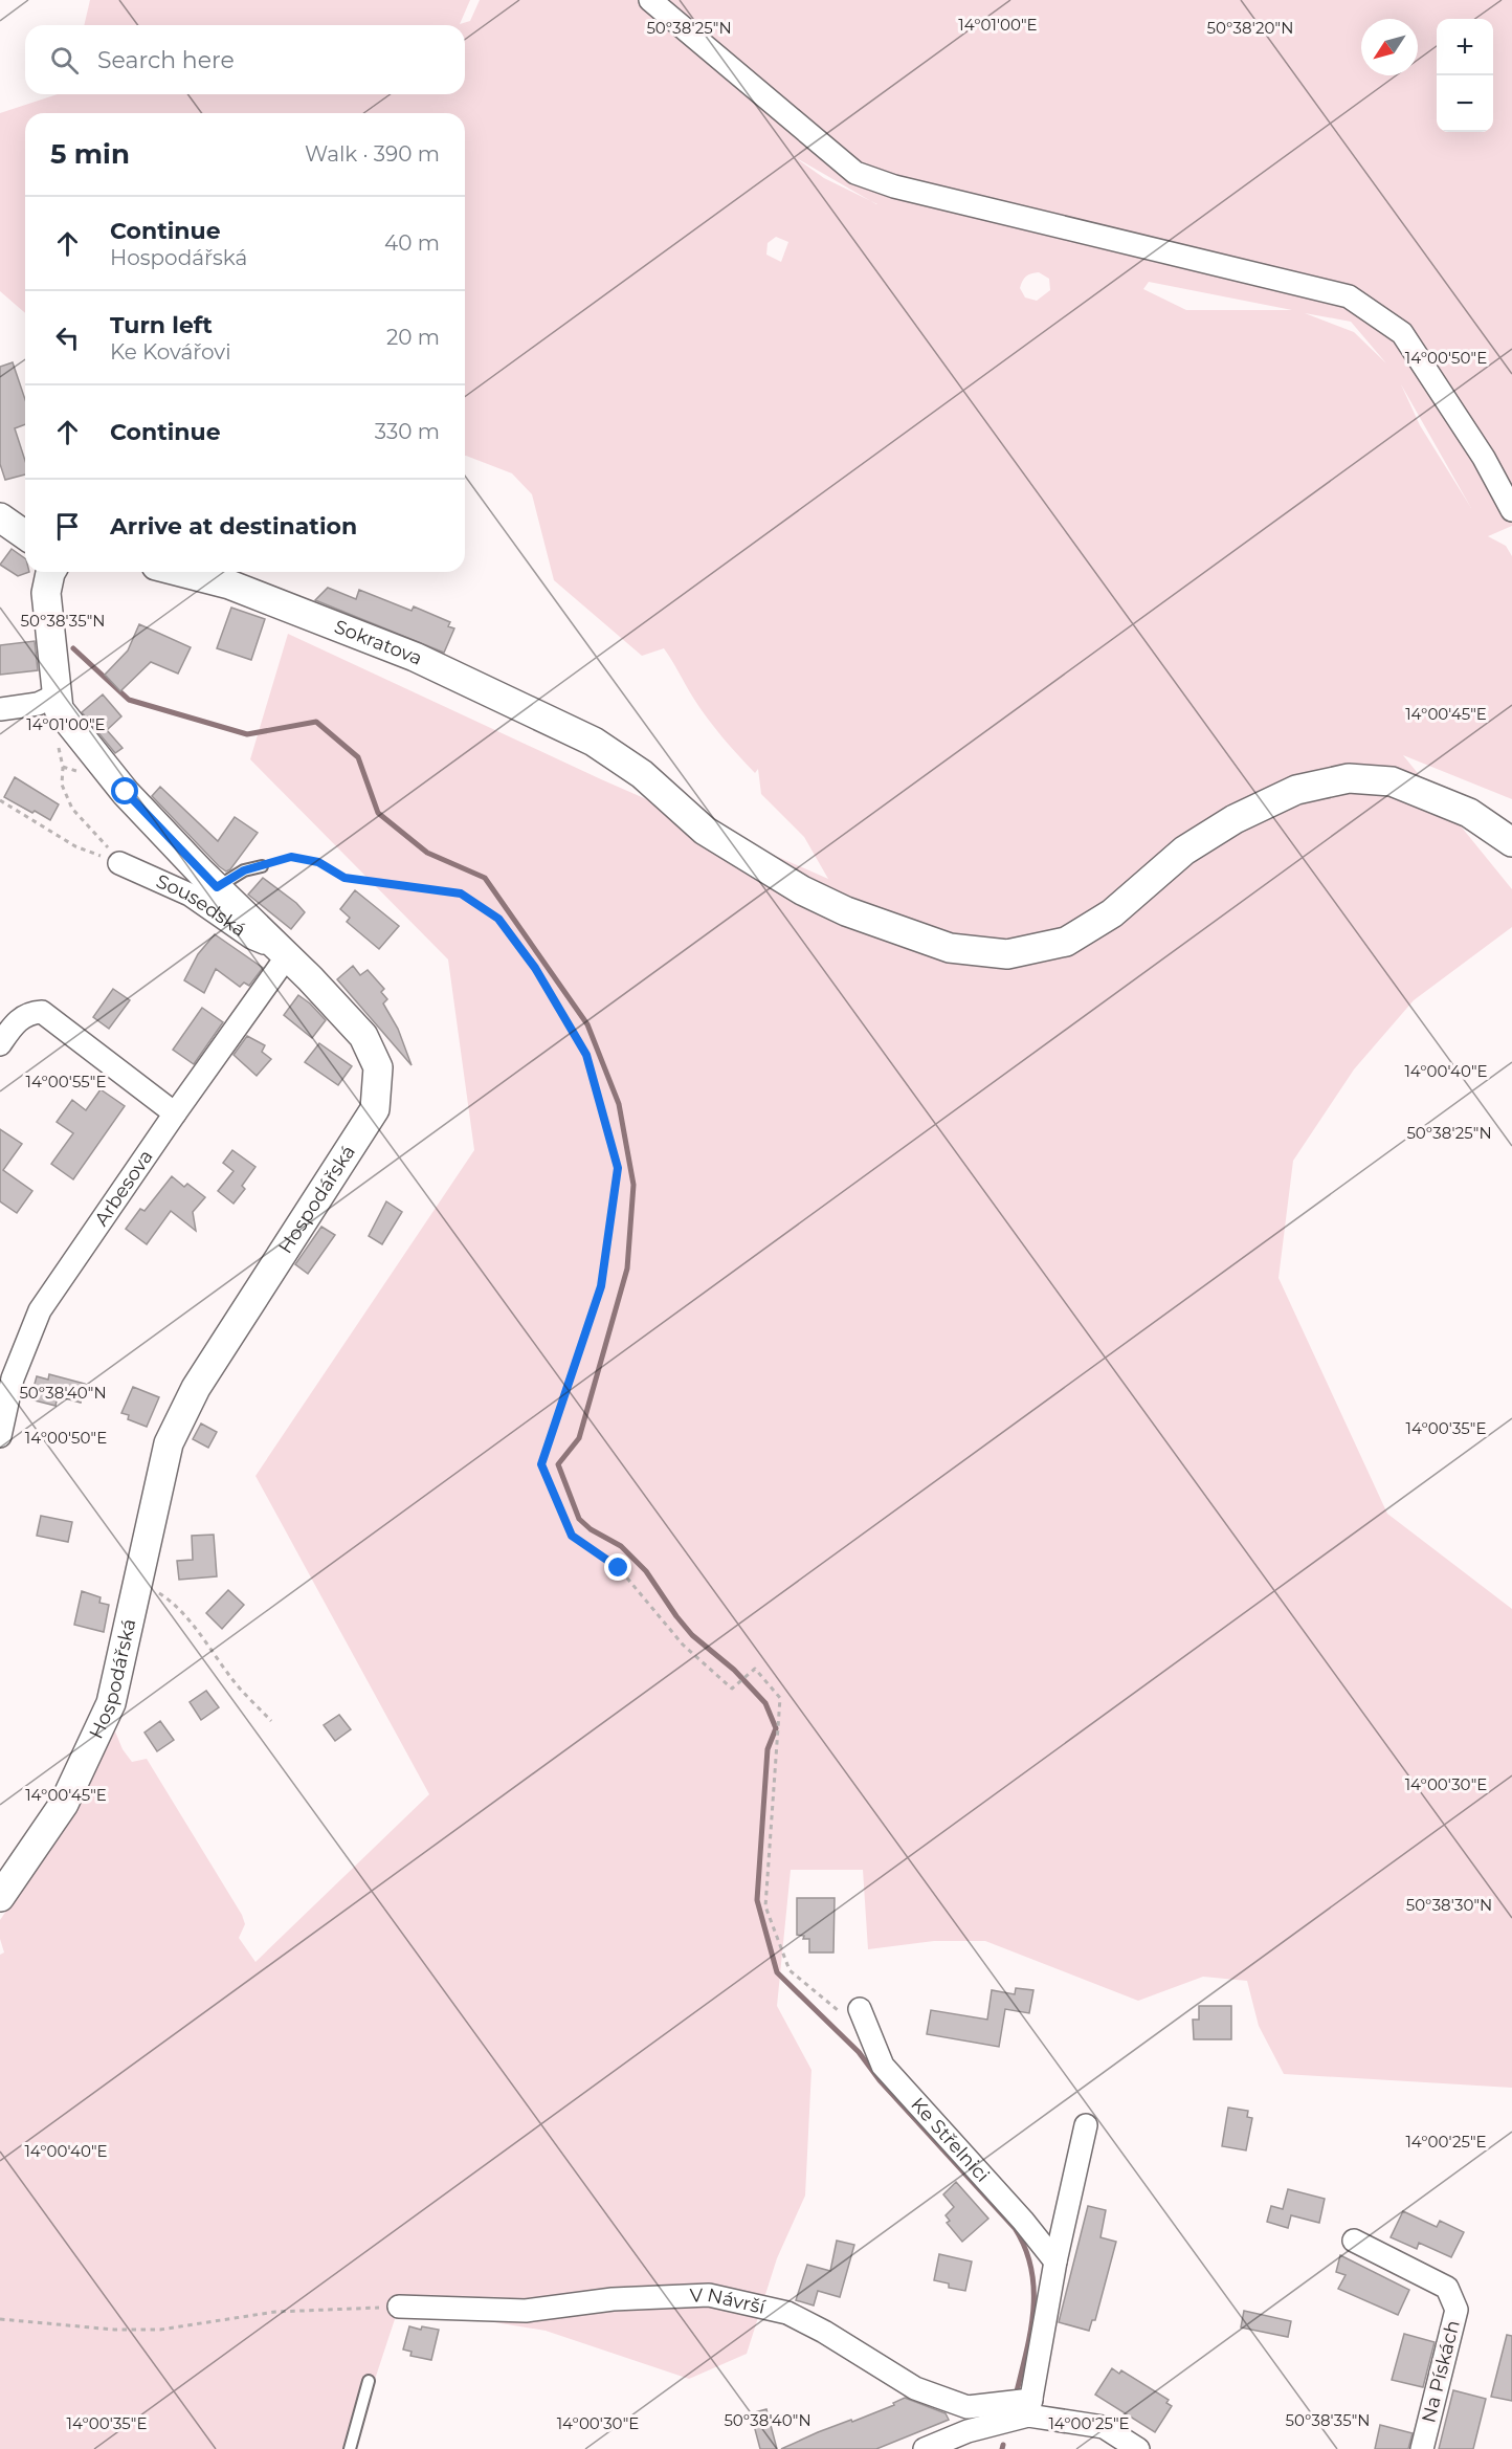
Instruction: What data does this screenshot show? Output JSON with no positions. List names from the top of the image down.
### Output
{
  "streets": {
    "street": [
      "Sokratova",
      "Sousedská",
      "Arbesova",
      "Hospodářská",
      "Ke Střelnici",
      "V Návrší",
      "Na Pískách"
    ]
  },
  "crossings": [
    ["Sousedská", "Arbesova"],
    ["Sousedská", "Hospodářská"],
    ["Arbesova", "Hospodářská"]
  ],
  "north": "bottom left",
  "page": {
    "map_buttons": ["+", "−"],
    "search": "Search here",
    "heading": ["5 min", "Walk · 390 m"],
    "list": [
      ["Continue", "Hospodářská", "40 m"],
      ["Turn left", "Ke Kovářovi", "20 m"],
      ["Continue", "330 m"],
      "Arrive at destination"
    ]
  },
  "coordinates": [
    "14°01'00\"E",
    "50°38'25\"N",
    "50°38'20\"N",
    "14°00'50\"E",
    "50°38'35\"N",
    "14°00'45\"E",
    "14°00'40\"E",
    "14°00'55\"E",
    "50°38'40\"N",
    "14°00'35\"E",
    "14°00'30\"E",
    "50°38'30\"N",
    "14°00'25\"E"
  ]
}
